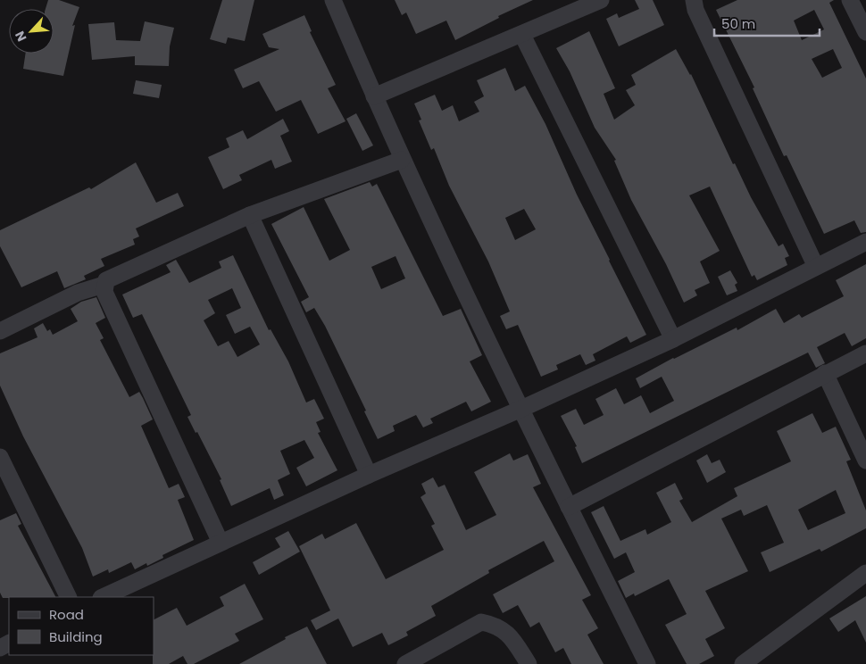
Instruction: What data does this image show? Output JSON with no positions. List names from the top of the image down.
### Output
{
  "legend": ["Road", "Building"],
  "scale_bar": "50 m",
  "north": "bottom left"
}
